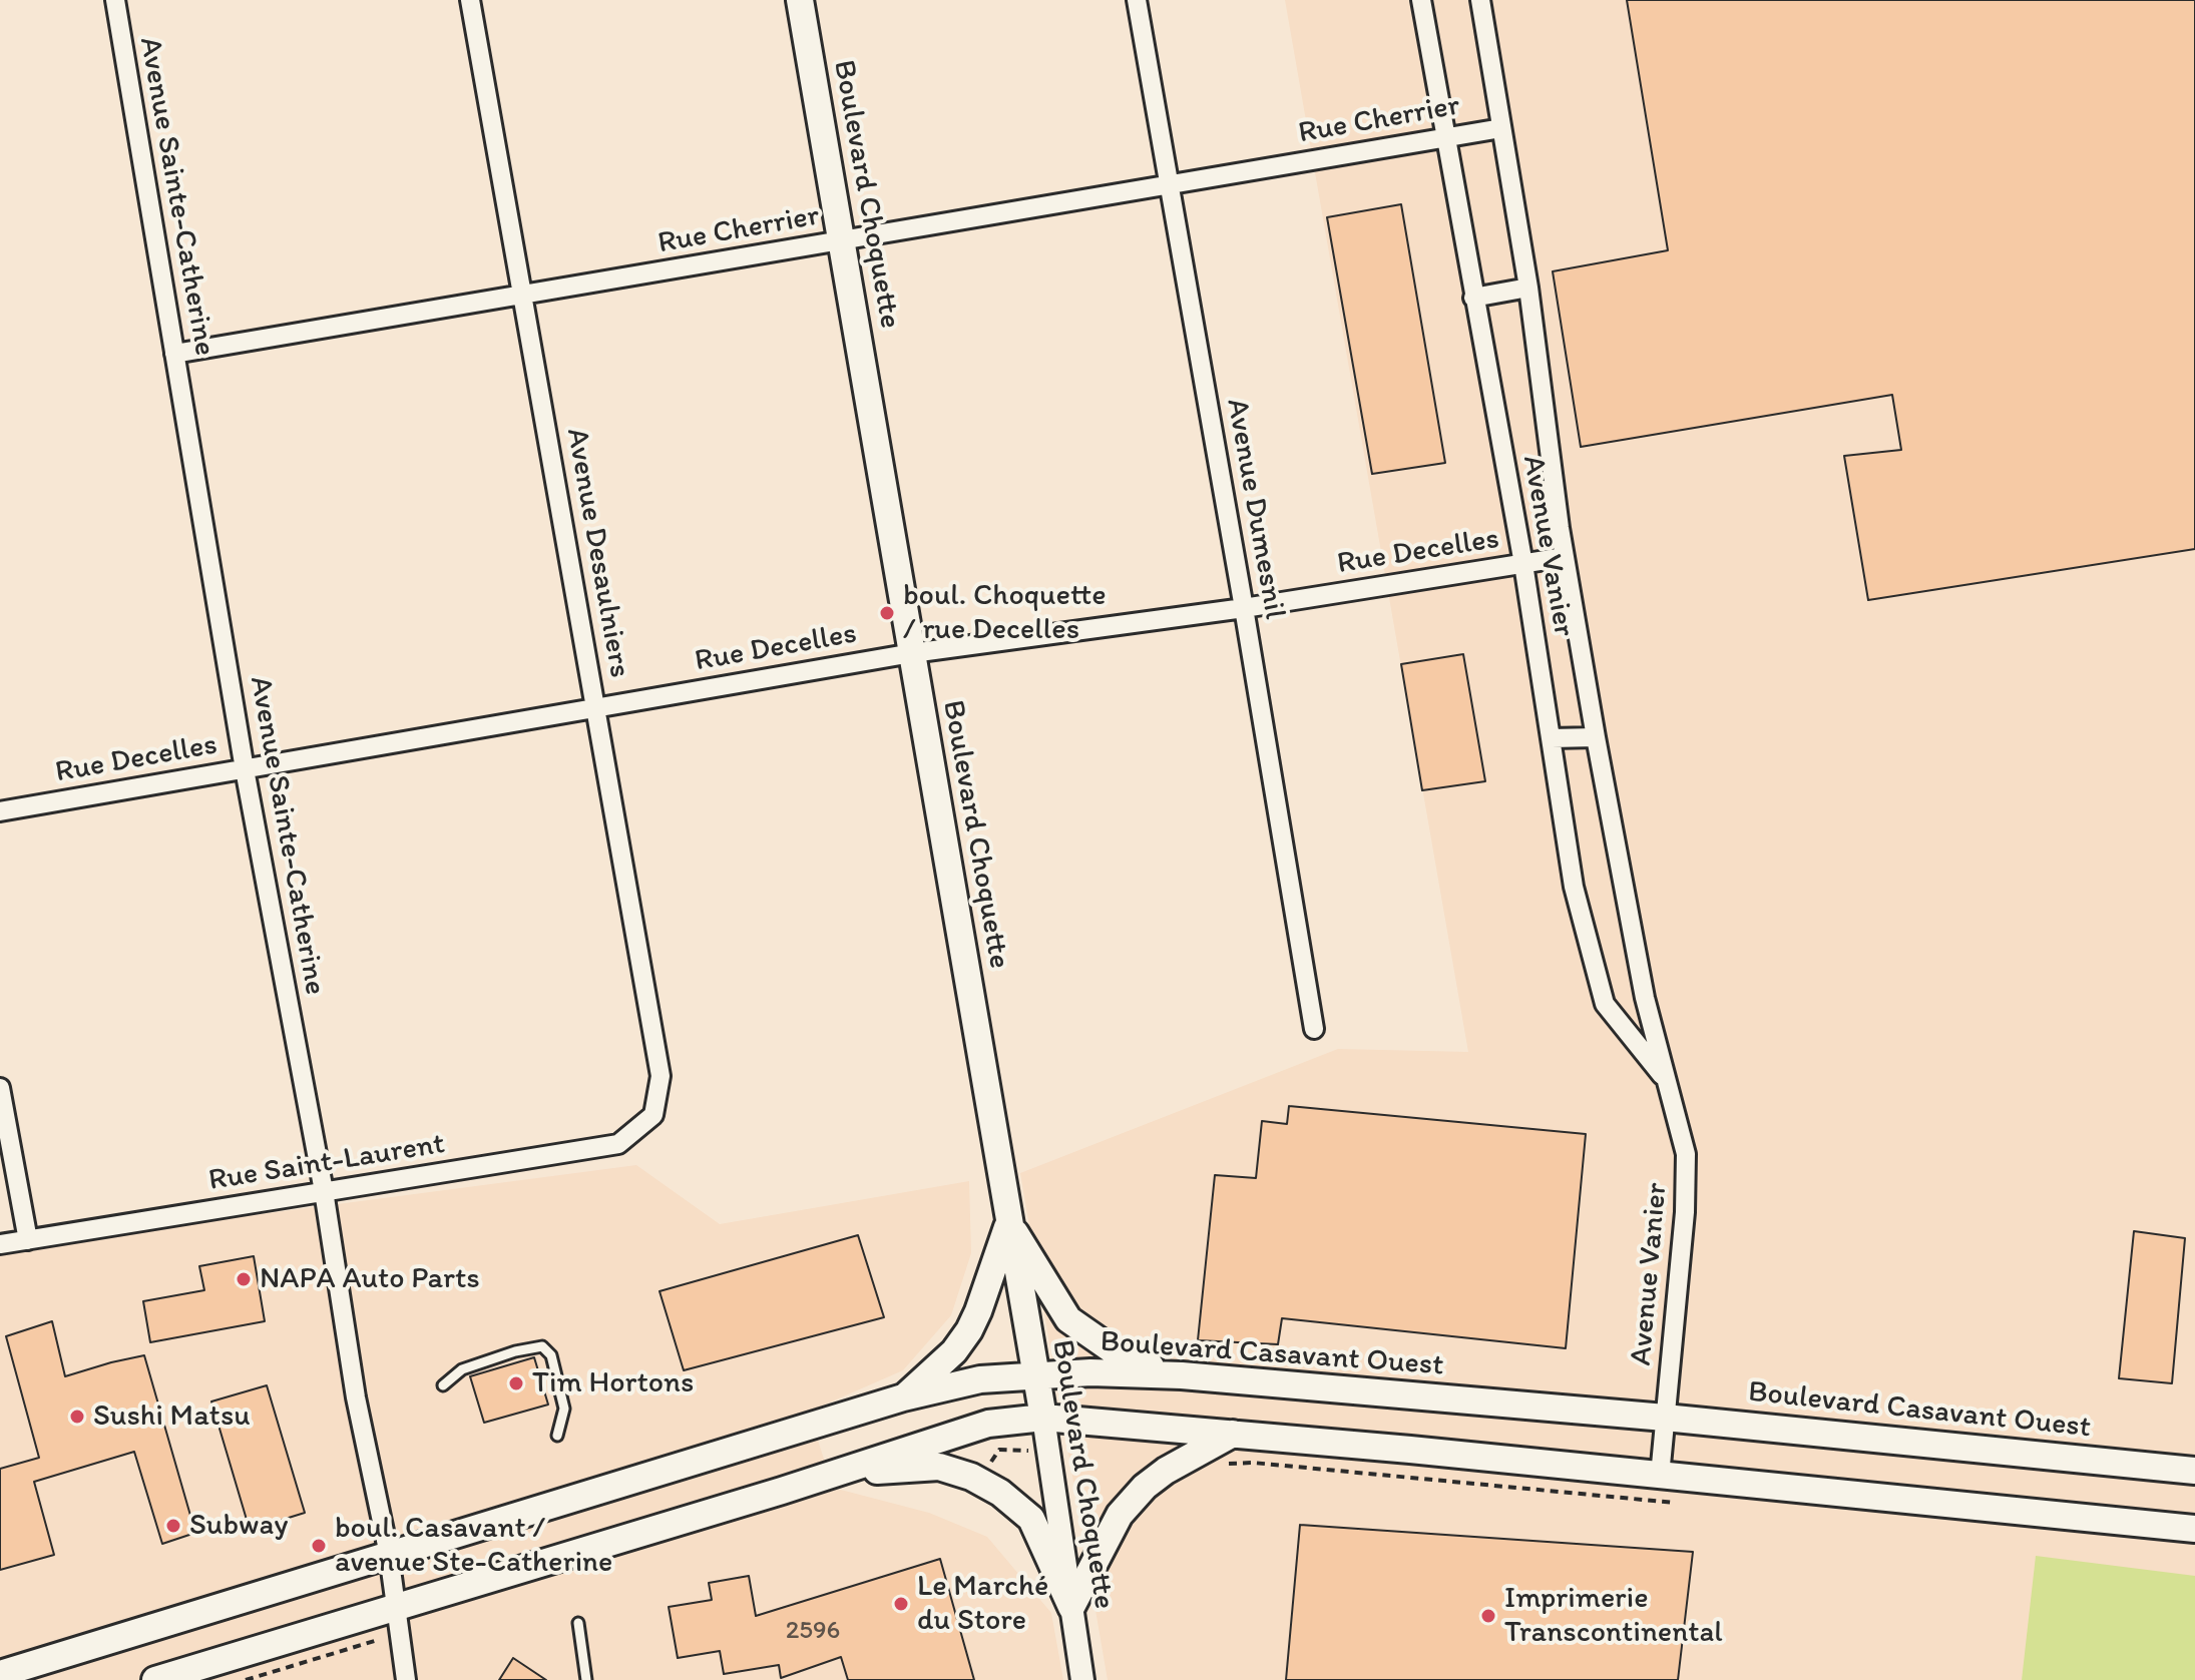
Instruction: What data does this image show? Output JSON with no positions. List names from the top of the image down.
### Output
{
  "streets": {
    "main road": ["Boulevard Choquette", "Boulevard Casavant Ouest"],
    "street": [
      "Rue Cherrier",
      "Avenue Sainte-Catherine",
      "Avenue Dumesnil",
      "Avenue Vanier",
      "Rue Decelles",
      "Avenue Desaulniers",
      "Rue Saint-Laurent"
    ]
  },
  "crossings": [
    ["Rue Cherrier", "Boulevard Choquette"],
    ["Rue Cherrier", "Avenue Sainte-Catherine"],
    ["Rue Cherrier", "Avenue Dumesnil"],
    ["Rue Cherrier", "Avenue Vanier"],
    ["Rue Cherrier", "Avenue Desaulniers"],
    ["Boulevard Choquette", "Rue Decelles"],
    ["Boulevard Choquette", "Boulevard Casavant Ouest"],
    ["Avenue Sainte-Catherine", "Rue Decelles"],
    ["Avenue Sainte-Catherine", "Rue Saint-Laurent"],
    ["Avenue Sainte-Catherine", "Boulevard Casavant Ouest"],
    ["Avenue Dumesnil", "Rue Decelles"],
    ["Avenue Vanier", "Rue Decelles"],
    ["Avenue Vanier", "Boulevard Casavant Ouest"],
    ["Rue Decelles", "Avenue Desaulniers"],
    ["Avenue Desaulniers", "Rue Saint-Laurent"]
  ],
  "places": [
    "boul. Choquette / rue Decelles",
    "NAPA Auto Parts",
    "Tim Hortons",
    "Sushi Matsu",
    "Subway",
    "boul. Casavant / avenue Ste-Catherine",
    "Le Marché du Store",
    "Imprimerie Transcontinental"
  ],
  "house_numbers": ["2596"]
}
